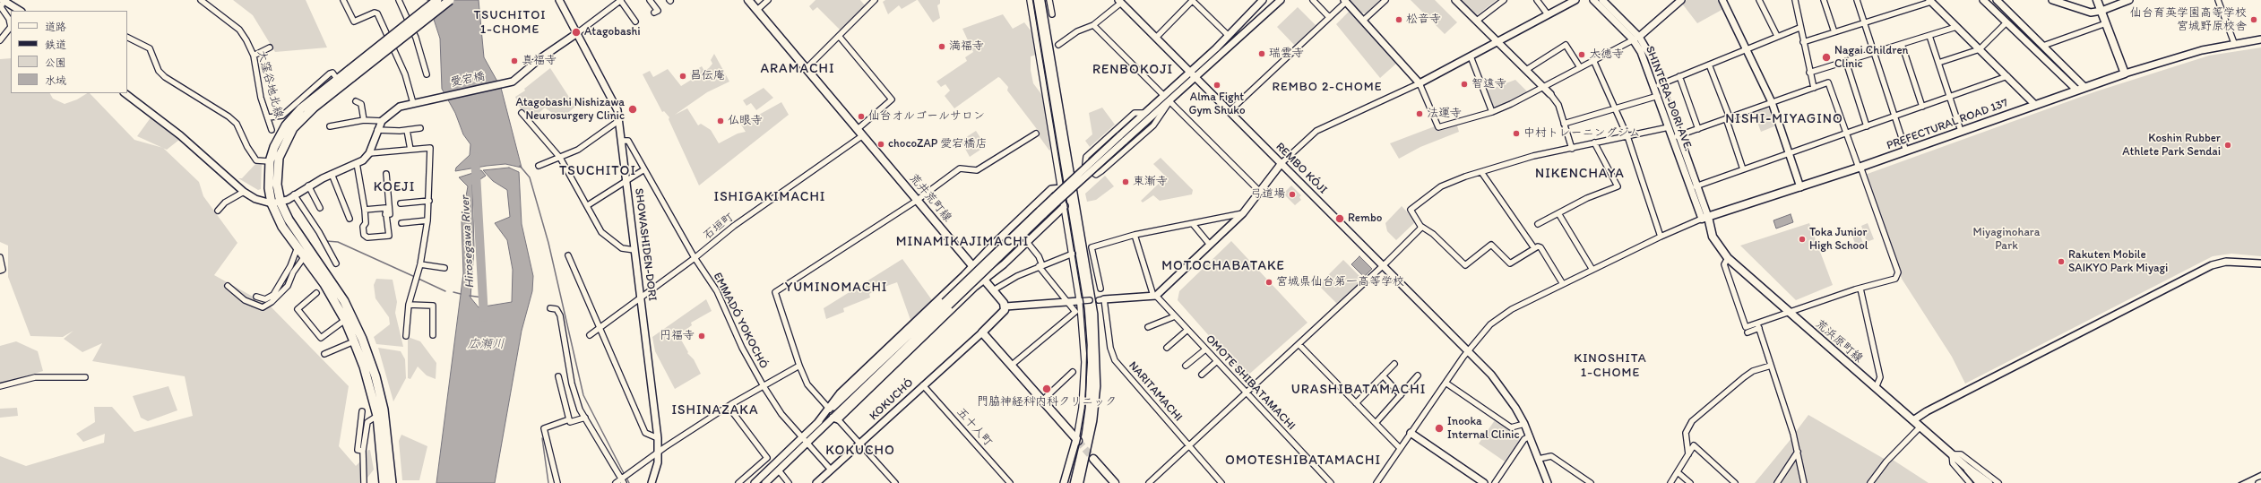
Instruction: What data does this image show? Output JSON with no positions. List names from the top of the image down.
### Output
{
  "streets": {
    "main road": ["PREFECTURAL ROAD 137", "荒井荒町線", "荒浜原町線"],
    "street": [
      "愛宕橋",
      "大窪谷地北線",
      "SHINTERA-DORI AVE.",
      "REMBO KÓJI",
      "石垣町",
      "SHOWASHIDEN-DORI",
      "EMMADÓ YOKOCHÓ",
      "OMOTE SHIBATAMACHI",
      "NARITAMACHI",
      "KOKUCHÓ",
      "五十人町"
    ]
  },
  "crossings": [
    ["愛宕橋", "SHOWASHIDEN-DORI"],
    ["SHINTERA-DORI AVE.", "PREFECTURAL ROAD 137"],
    ["SHINTERA-DORI AVE.", "荒浜原町線"],
    ["PREFECTURAL ROAD 137", "荒浜原町線"],
    ["荒井荒町線", "石垣町"],
    ["石垣町", "SHOWASHIDEN-DORI"],
    ["石垣町", "EMMADÓ YOKOCHÓ"],
    ["SHOWASHIDEN-DORI", "EMMADÓ YOKOCHÓ"],
    ["EMMADÓ YOKOCHÓ", "KOKUCHÓ"],
    ["KOKUCHÓ", "五十人町"]
  ],
  "districts": [
    "TSUCHITOI 1-CHOME",
    "ARAMACHI",
    "RENBOKOJI",
    "REMBO 2-CHOME",
    "NISHI-MIYAGINO",
    "TSUCHITOI",
    "NIKENCHAYA",
    "KOEJI",
    "ISHIGAKIMACHI",
    "MINAMIKAJIMACHI",
    "MOTOCHABATAKE",
    "YUMINOMACHI",
    "KINOSHITA 1-CHOME",
    "URASHIBATAMACHI",
    "ISHINAZAKA",
    "KOKUCHO",
    "OMOTESHIBATAMACHI"
  ],
  "water": ["Hirosegawa River", "広瀬川"],
  "parks": ["Miyaginohara Park"],
  "places": [
    "松音寺",
    "仙台育英学園高等学校 宮城野原校舎",
    "Atagobashi",
    "満福寺",
    "瑞雲寺",
    "大徳寺",
    "Nagai Children Clinic",
    "真福寺",
    "昌伝庵",
    "智遠寺",
    "Alma Fight Gym Shuko",
    "Atagobashi Nishizawa Neurosurgery Clinic",
    "法運寺",
    "仙台オルゴールサロン",
    "仏眼寺",
    "中村トレーニングジム",
    "chocoZAP 愛宕橋店",
    "Koshin Rubber Athlete Park Sendai",
    "東漸寺",
    "弓道場",
    "Rembo",
    "Toka Junior High School",
    "Rakuten Mobile SAIKYO Park Miyagi",
    "宮城県仙台第一高等学校",
    "円福寺",
    "門脇神経科内科クリニック",
    "Inooka Internal Clinic"
  ],
  "legend": [
    "道路",
    "鉄道",
    "公園",
    "水域"
  ]
}
